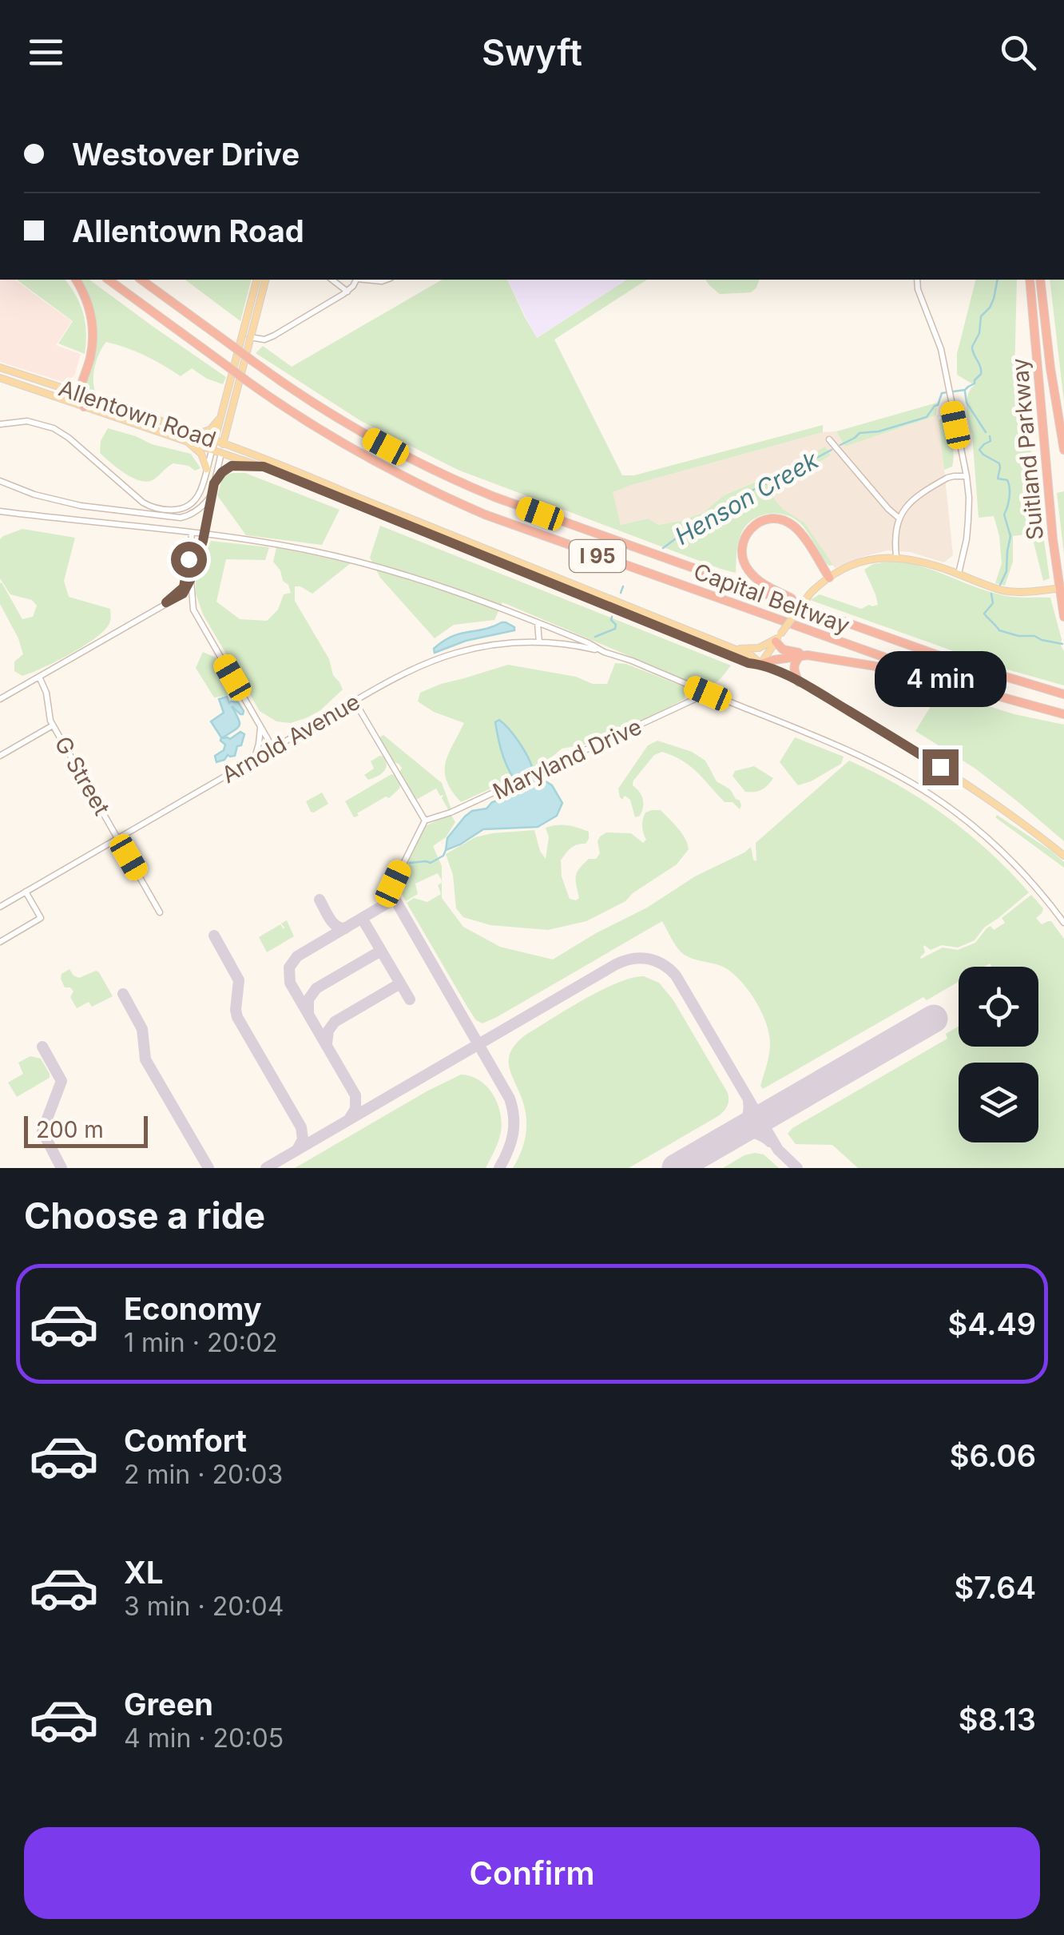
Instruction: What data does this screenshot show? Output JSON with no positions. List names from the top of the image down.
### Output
{
  "streets": {
    "highway": ["Suitland Parkway", "I 95", "Capital Beltway"],
    "main road": ["Allentown Road"],
    "street": ["Arnold Avenue", "Maryland Drive", "G Street"]
  },
  "crossings": [
    ["Arnold Avenue", "G Street"]
  ],
  "water": ["Henson Creek"],
  "scale_bar": "200 m",
  "page": {
    "header": "Swyft",
    "banner": ["Westover Drive", "Allentown Road"],
    "bubble": "4 min",
    "scale": "200 m",
    "heading": "Choose a ride",
    "list": [
      {
        "name": "Economy",
        "note": "1 min · 20:02",
        "value": "$4.49"
      },
      {
        "name": "Comfort",
        "note": "2 min · 20:03",
        "value": "$6.06"
      },
      {
        "name": "XL",
        "note": "3 min · 20:04",
        "value": "$7.64"
      },
      {
        "name": "Green",
        "note": "4 min · 20:05",
        "value": "$8.13"
      }
    ],
    "buttons": "Confirm"
  }
}
